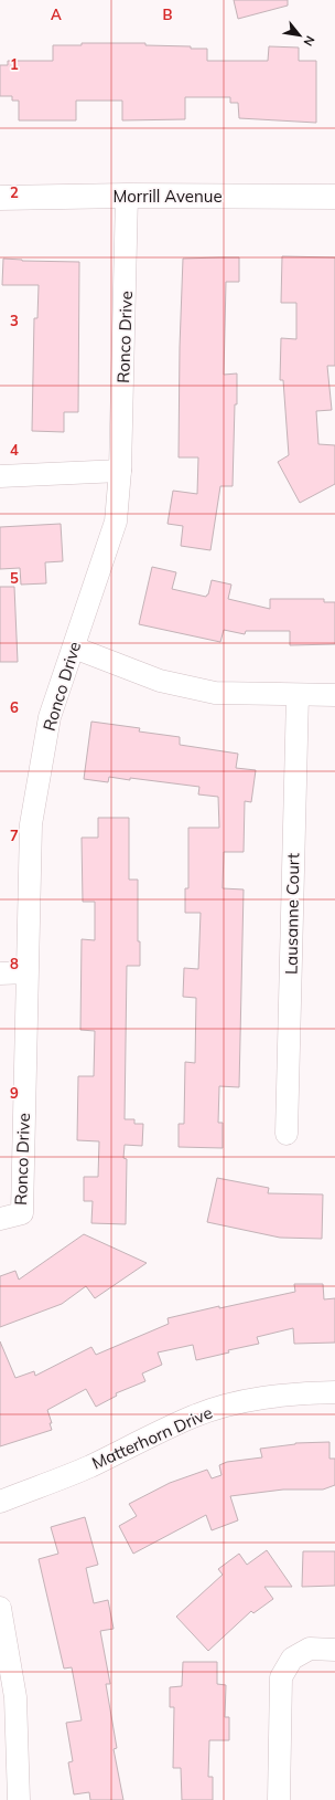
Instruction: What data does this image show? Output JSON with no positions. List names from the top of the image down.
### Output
{
  "streets": {
    "street": [
      "Morrill Avenue",
      "Ronco Drive",
      "Lausanne Court",
      "Matterhorn Drive"
    ]
  },
  "crossings": [
    ["Morrill Avenue", "Ronco Drive"]
  ],
  "north": "bottom right",
  "grid": {
    "columns": ["A", "B"],
    "rows": [
      "1",
      "2",
      "3",
      "4",
      "5",
      "6",
      "7",
      "8",
      "9"
    ]
  }
}
